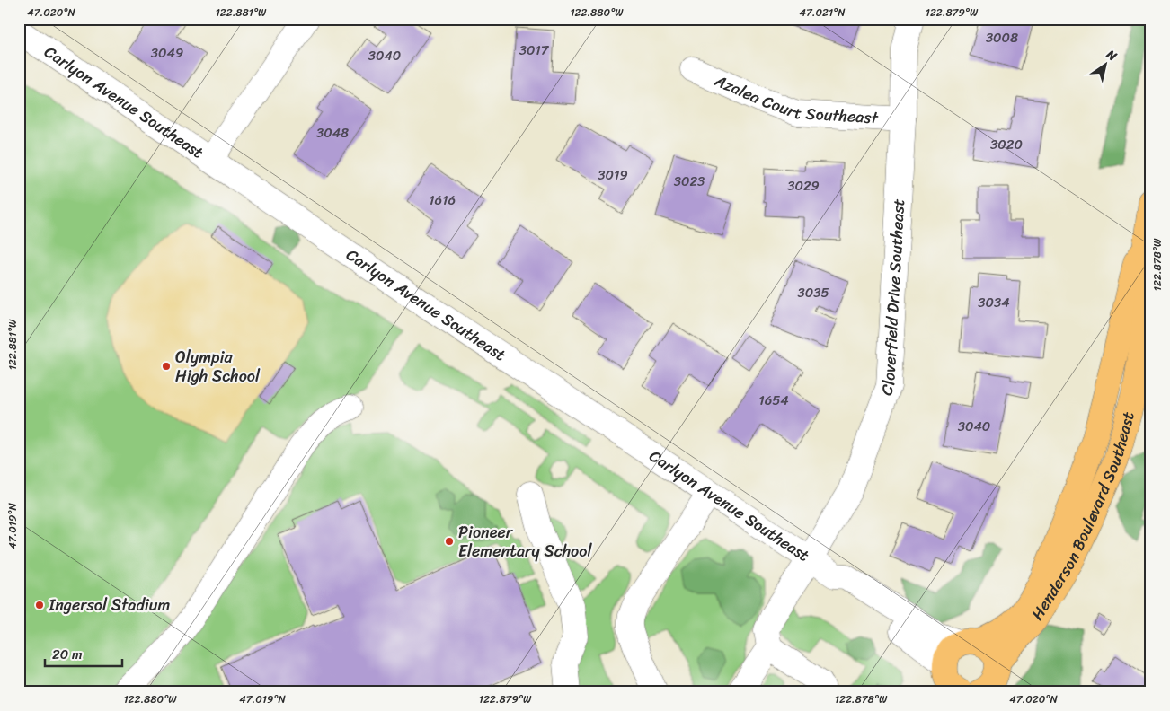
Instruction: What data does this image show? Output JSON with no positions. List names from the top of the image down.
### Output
{
  "streets": {
    "main road": ["Henderson Boulevard Southeast"],
    "street": ["Azalea Court Southeast", "Carlyon Avenue Southeast", "Cloverfield Drive Southeast"]
  },
  "crossings": [
    ["Azalea Court Southeast", "Cloverfield Drive Southeast"],
    ["Carlyon Avenue Southeast", "Cloverfield Drive Southeast"],
    ["Carlyon Avenue Southeast", "Henderson Boulevard Southeast"]
  ],
  "places": ["Olympia High School", "Pioneer Elementary School", "Ingersol Stadium"],
  "house_numbers": [
    "3008",
    "3017",
    "3049",
    "3040",
    "3048",
    "3020",
    "3019",
    "3023",
    "3029",
    "1616",
    "3035",
    "3034",
    "1654",
    "3040"
  ],
  "scale_bar": "20 m",
  "north": "top right",
  "coordinates": [
    "47.020°N",
    "122.881°W",
    "122.880°W",
    "47.021°N",
    "122.879°W",
    "122.878°W",
    "47.019°N"
  ]
}
